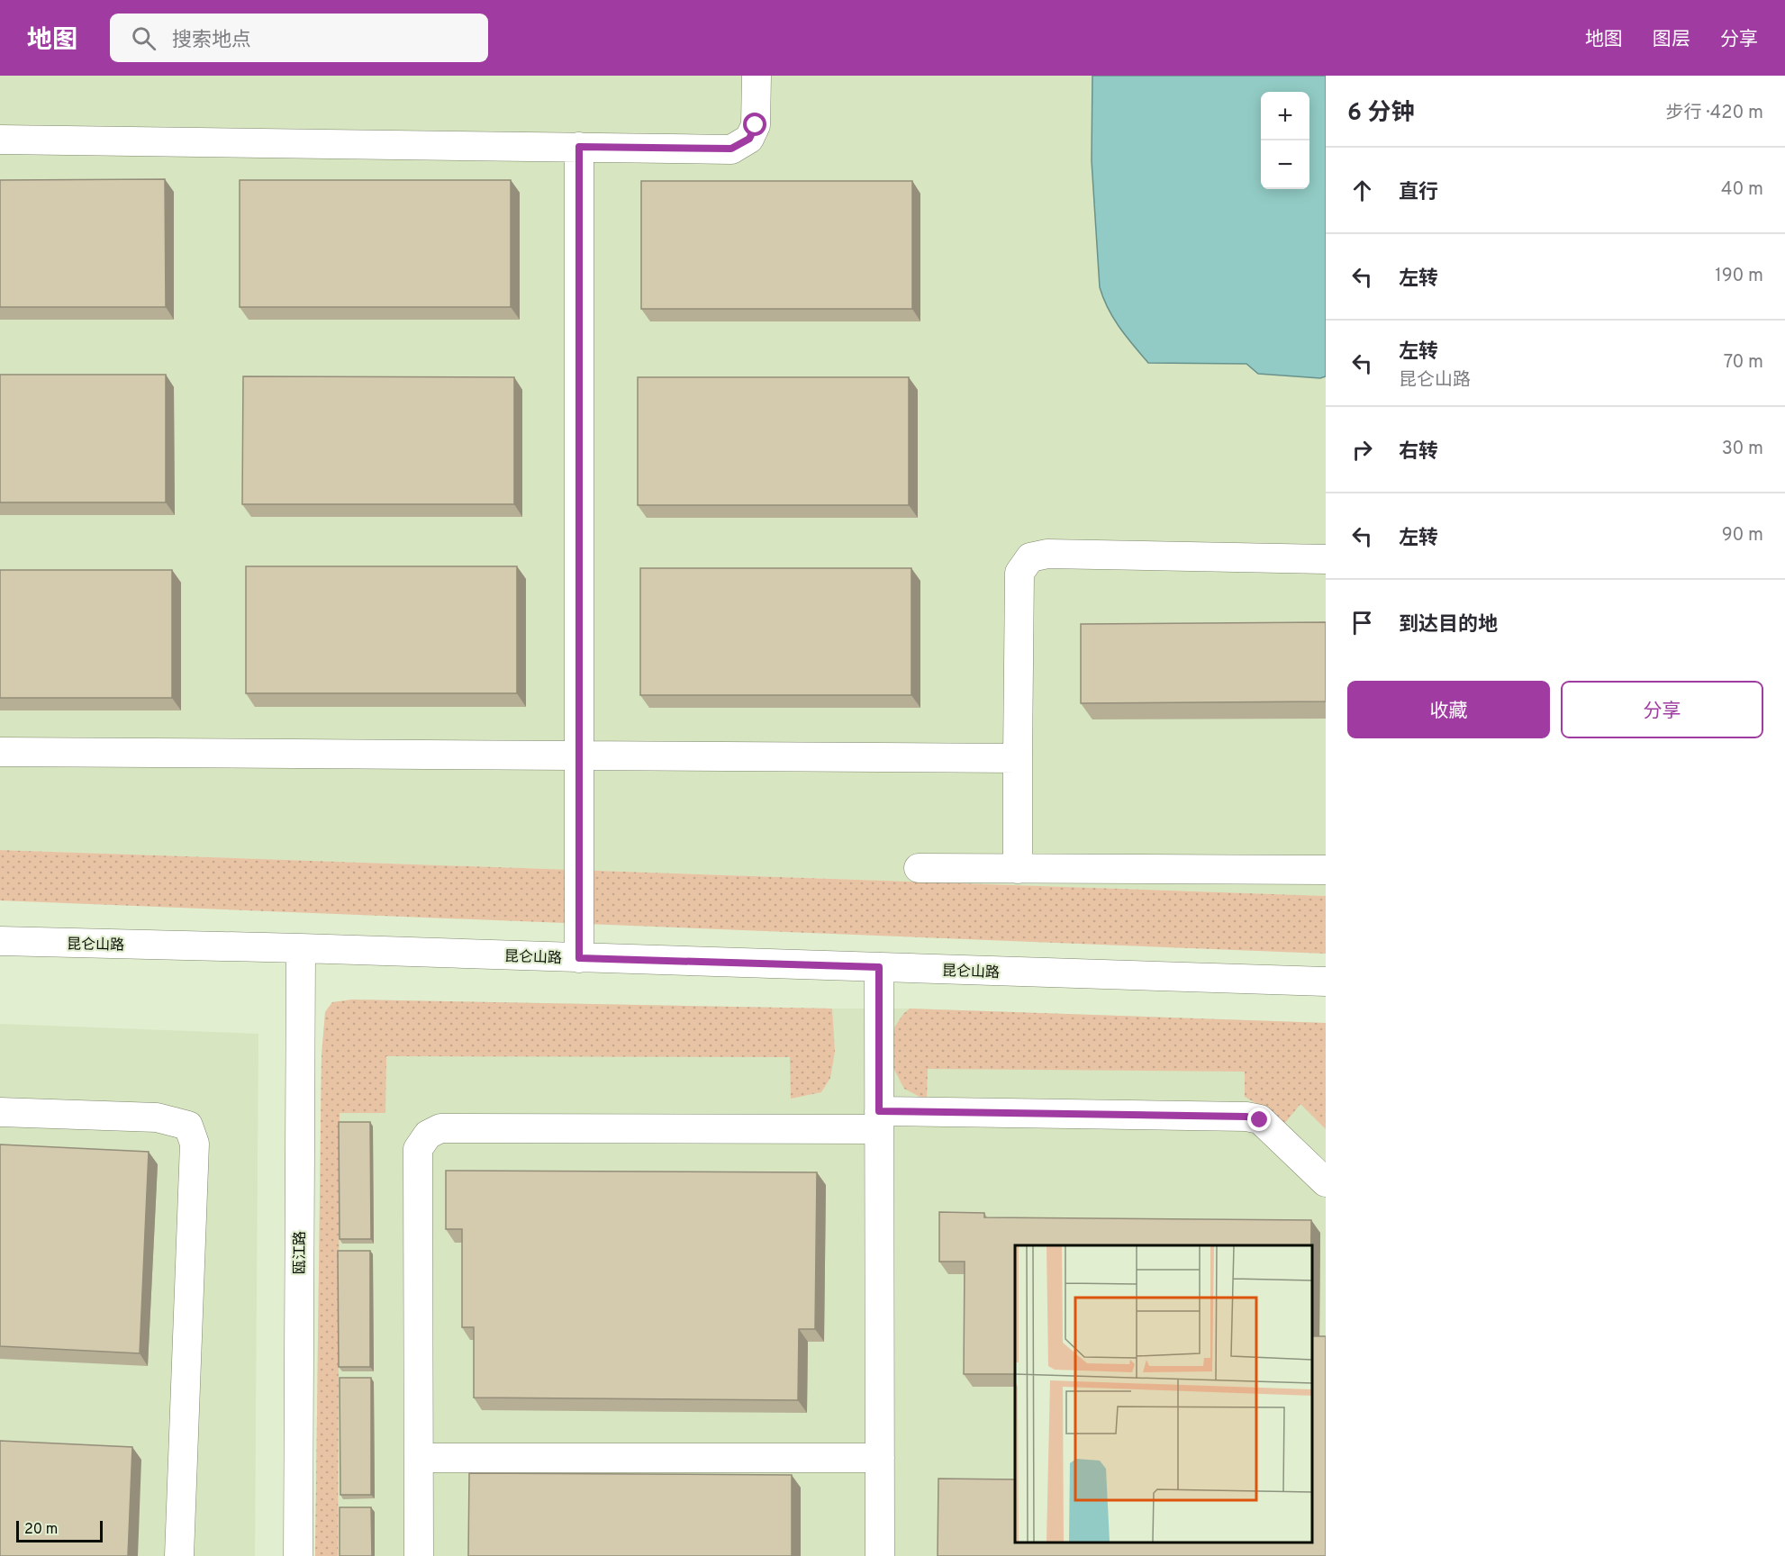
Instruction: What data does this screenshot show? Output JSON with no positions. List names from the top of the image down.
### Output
{
  "streets": {
    "street": ["昆仑山路", "瓯江路"]
  },
  "crossings": [
    ["昆仑山路", "瓯江路"]
  ],
  "scale_bar": "20 m",
  "page": {
    "header": "地图",
    "search": "搜索地点",
    "nav": ["地图", "图层", "分享"],
    "heading": ["6 分钟", "步行 · 420 m"],
    "map_buttons": ["+", "−"],
    "list": [
      ["直行", "40 m"],
      ["左转", "190 m"],
      ["左转", "昆仑山路", "70 m"],
      ["右转", "30 m"],
      ["左转", "90 m"],
      "到达目的地"
    ],
    "buttons": ["收藏", "分享"],
    "scale": "20 m"
  }
}
